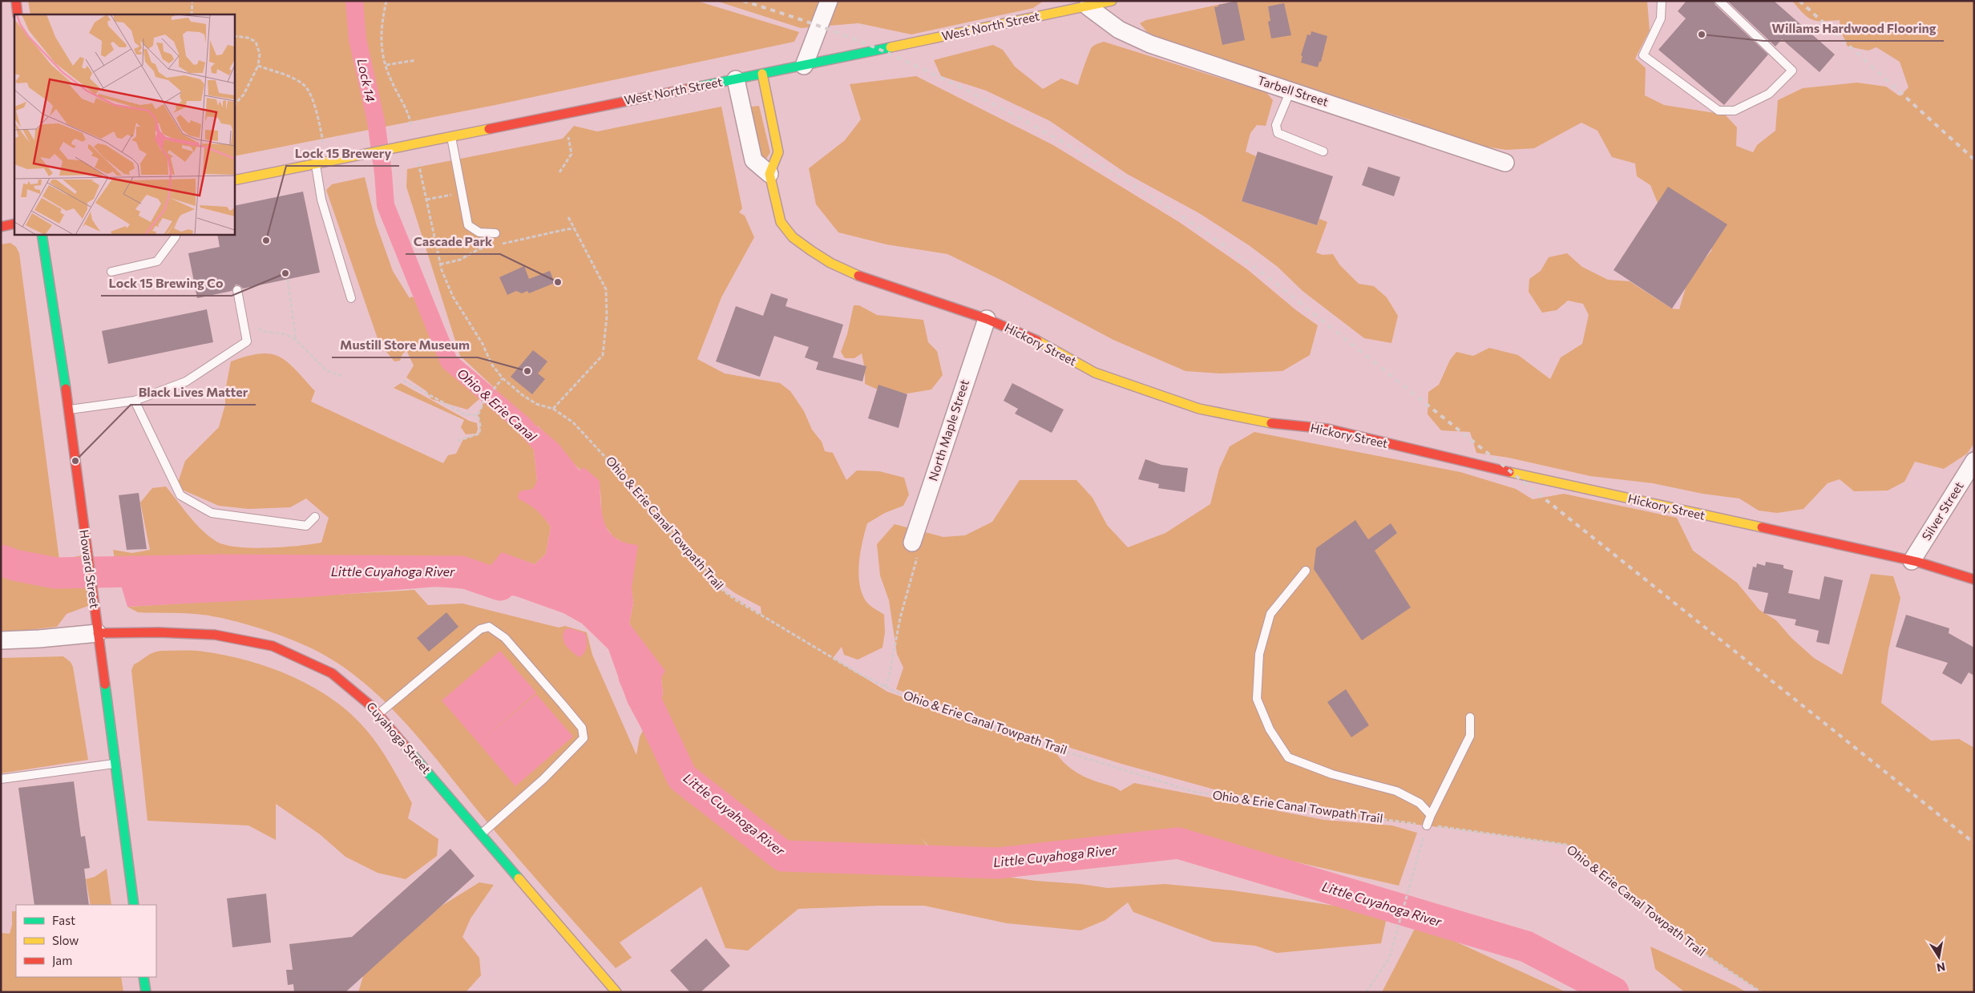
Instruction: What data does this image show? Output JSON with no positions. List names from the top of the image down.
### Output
{
  "streets": {
    "street": [
      "West North Street",
      "Tarbell Street",
      "Hickory Street",
      "North Maple Street",
      "Silver Street",
      "Howard Street",
      "Cuyahoga Street"
    ],
    "path": ["Ohio & Erie Canal Towpath Trail"]
  },
  "crossings": [
    ["West North Street", "Tarbell Street"],
    ["Hickory Street", "North Maple Street"],
    ["Hickory Street", "Silver Street"],
    ["Howard Street", "Cuyahoga Street"]
  ],
  "water": ["Lock 14", "Ohio & Erie Canal", "Little Cuyahoga River"],
  "places": [
    "Willams Hardwood Flooring",
    "Lock 15 Brewery",
    "Lock 15 Brewing Co",
    "Cascade Park",
    "Mustill Store Museum",
    "Black Lives Matter"
  ],
  "legend": ["Fast", "Slow", "Jam"],
  "north": "bottom"
}
